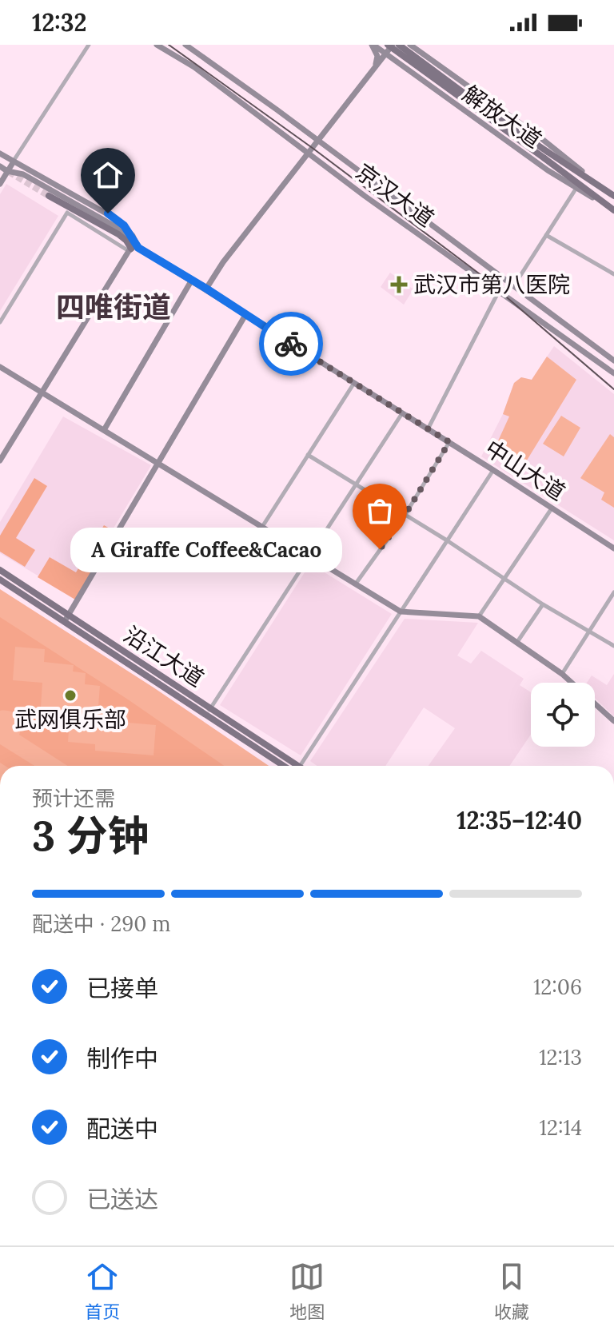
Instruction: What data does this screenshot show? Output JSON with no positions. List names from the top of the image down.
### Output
{
  "streets": {
    "main road": [
      "解放大道",
      "京汉大道",
      "中山大道",
      "沿江大道"
    ]
  },
  "districts": ["四唯街道"],
  "places": {
    "health": ["武汉市第八医院"],
    "other": ["A Giraffe Coffee&Cacao", "武网俱乐部"]
  },
  "page": {
    "status": "12:32",
    "bubble": "A Giraffe Coffee&Cacao",
    "heading": ["3 分钟", "预计还需", "12:35–12:40"],
    "bar": "配送中 · 290 m",
    "list": [
      ["已接单", "12:06"],
      ["制作中", "12:13"],
      ["配送中", "12:14"],
      "已送达"
    ],
    "tabs": ["首页", "地图", "收藏"]
  }
}
